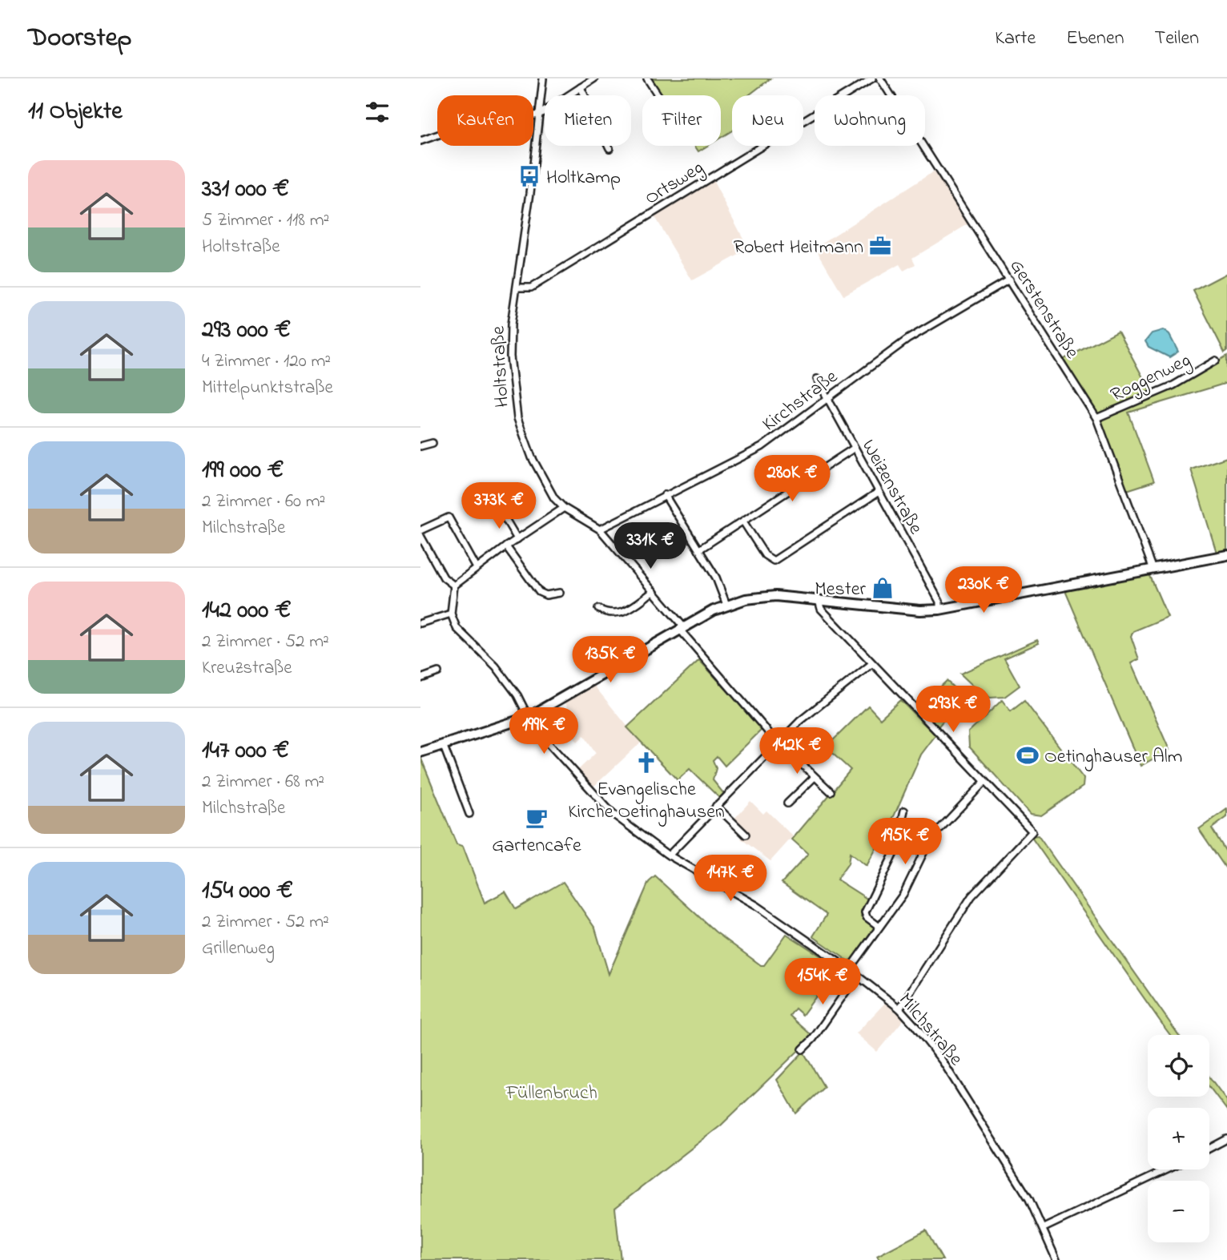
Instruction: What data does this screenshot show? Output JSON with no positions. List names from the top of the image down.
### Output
{
  "streets": {
    "street": [
      "Ortsweg",
      "Gerstenstraße",
      "Holtstraße",
      "Roggenweg",
      "Kirchstraße",
      "Weizenstraße",
      "Milchstraße"
    ]
  },
  "crossings": [
    ["Ortsweg", "Holtstraße"],
    ["Gerstenstraße", "Roggenweg"],
    ["Gerstenstraße", "Kirchstraße"],
    ["Holtstraße", "Kirchstraße"],
    ["Kirchstraße", "Weizenstraße"]
  ],
  "parks": ["Füllenbruch"],
  "places": {
    "bus stop": ["Holtkamp"],
    "office": ["Robert Heitmann"],
    "shop": ["Mester"],
    "sports": ["Oetinghauser Alm"],
    "church": ["Evangelische Kirche Oetinghausen"],
    "cafe": ["Gartencafe"]
  },
  "page": {
    "header": "Doorstep",
    "nav": ["Karte", "Ebenen", "Teilen"],
    "heading": "11 Objekte",
    "chip": [
      "Kaufen",
      "Mieten",
      "Filter",
      "Neu",
      "Wohnung"
    ],
    "list": [
      {
        "name": "331 000 €",
        "note": "5 Zimmer · 118 m² · Holtstraße"
      },
      {
        "name": "293 000 €",
        "note": "4 Zimmer · 120 m² · Mittelpunktstraße"
      },
      {
        "name": "199 000 €",
        "note": "2 Zimmer · 60 m² · Milchstraße"
      },
      {
        "name": "142 000 €",
        "note": "2 Zimmer · 52 m² · Kreuzstraße"
      },
      {
        "name": "147 000 €",
        "note": "2 Zimmer · 68 m² · Milchstraße"
      },
      {
        "name": "154 000 €",
        "note": "2 Zimmer · 52 m² · Grillenweg"
      }
    ],
    "price": [
      "280K €",
      "373K €",
      "331K €",
      "230K €",
      "135K €",
      "293K €",
      "199K €",
      "142K €",
      "195K €",
      "147K €",
      "154K €"
    ],
    "map_buttons": ["+", "−"]
  }
}
